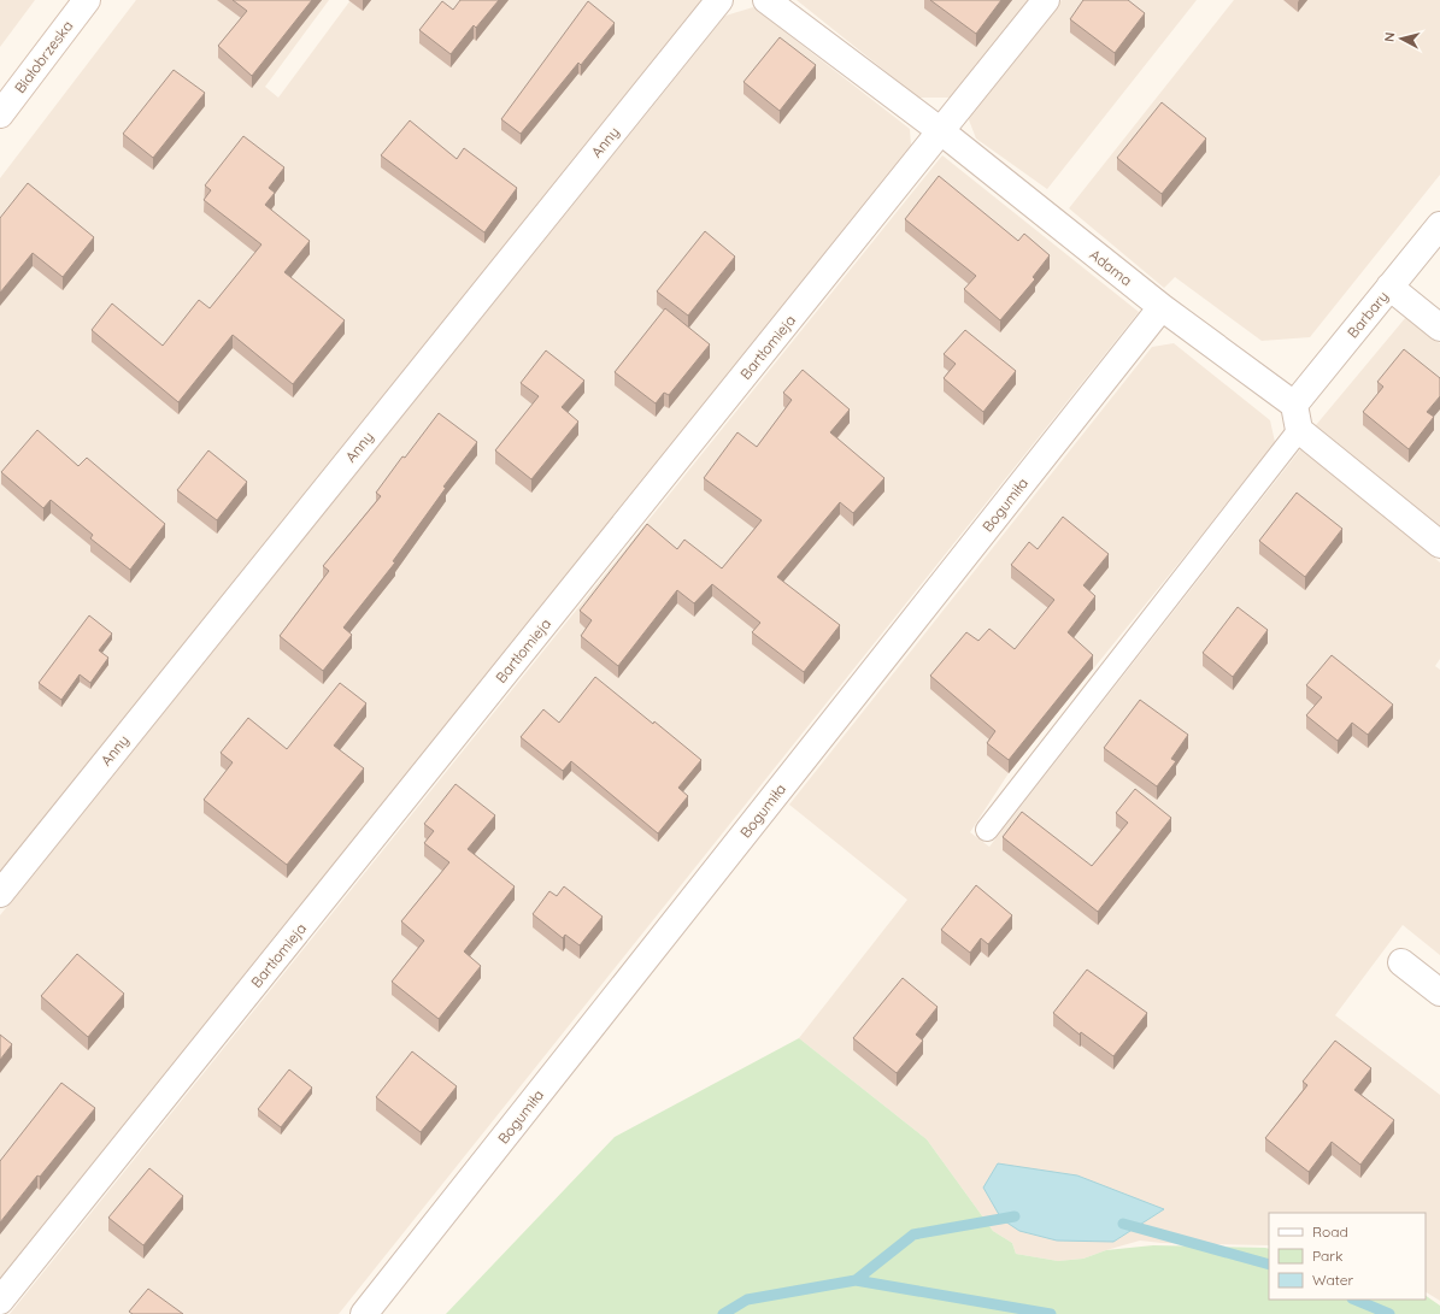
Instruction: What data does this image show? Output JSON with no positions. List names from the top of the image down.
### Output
{
  "streets": {
    "street": [
      "Białobrzeska",
      "Anny",
      "Adama",
      "Barbary",
      "Bartłomieja",
      "Bogumiła"
    ]
  },
  "crossings": [
    ["Adama", "Barbary"],
    ["Adama", "Bartłomieja"],
    ["Adama", "Bogumiła"]
  ],
  "legend": ["Road", "Park", "Water"],
  "north": "left"
}
